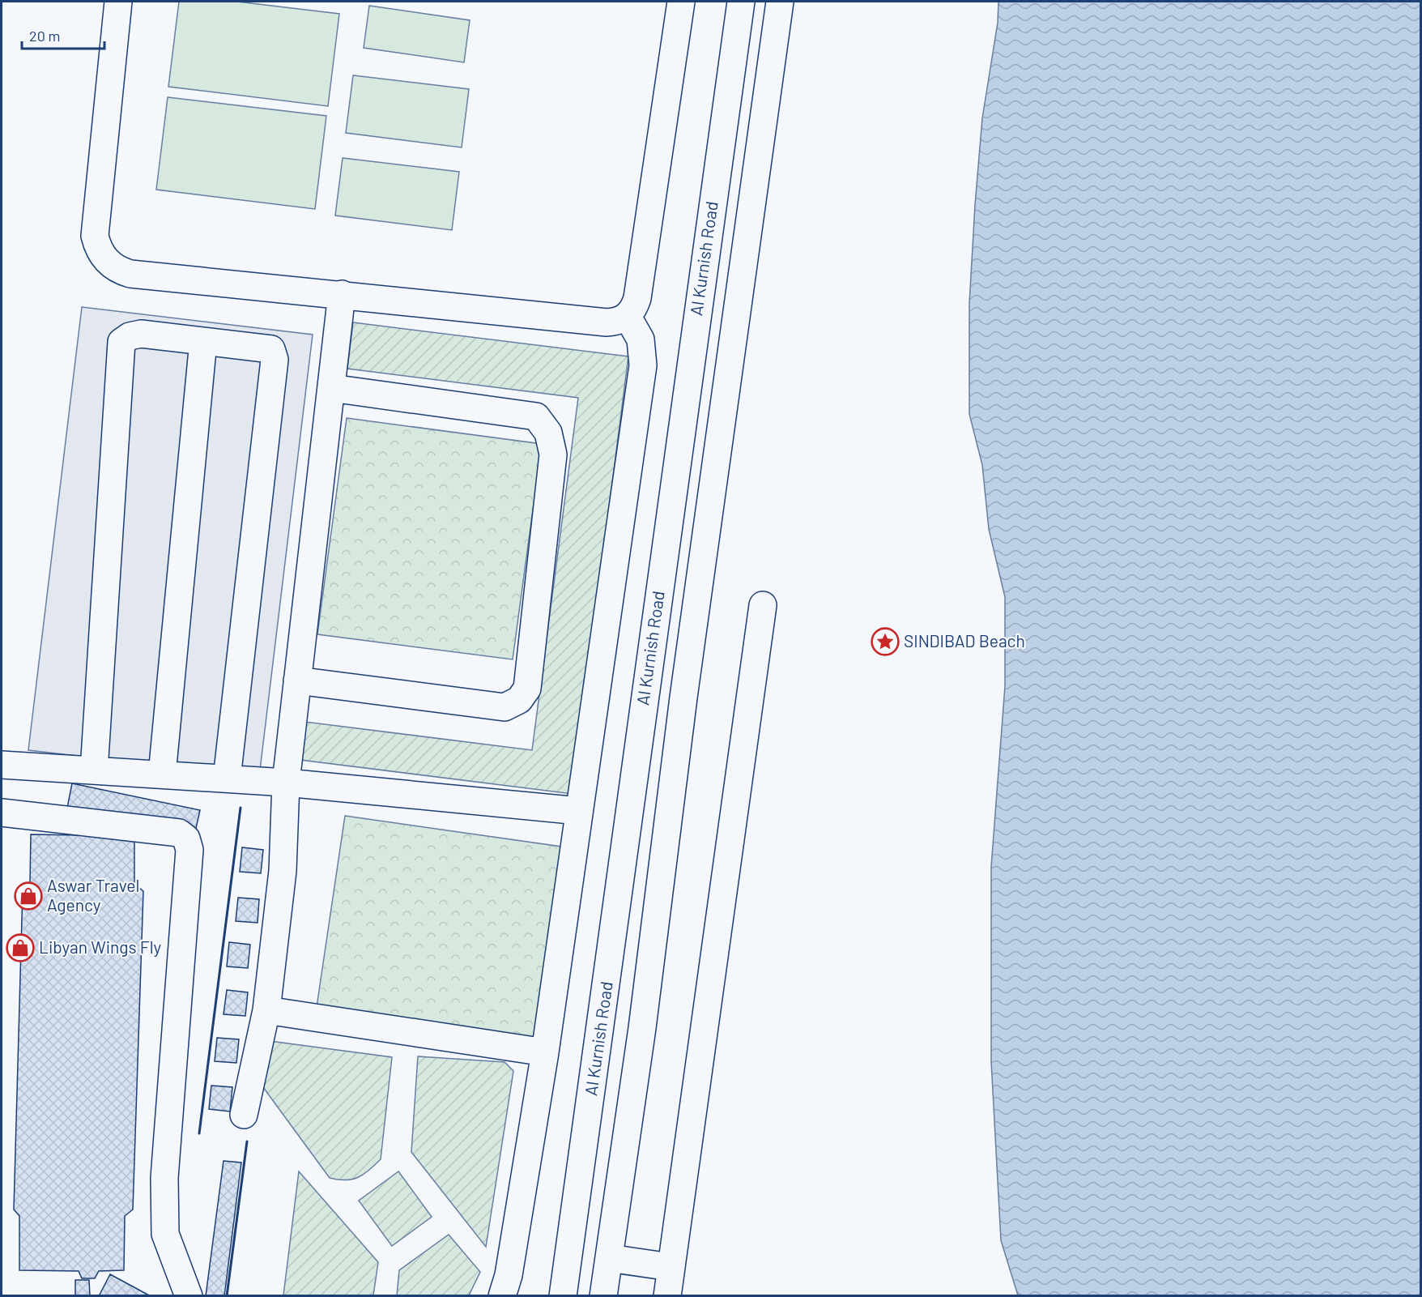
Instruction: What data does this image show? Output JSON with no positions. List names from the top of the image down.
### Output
{
  "streets": {
    "main road": ["Al Kurnish Road"]
  },
  "places": {
    "place": ["SINDIBAD Beach"],
    "shop": ["Aswar Travel Agency", "Libyan Wings Fly"]
  },
  "scale_bar": "20 m"
}
